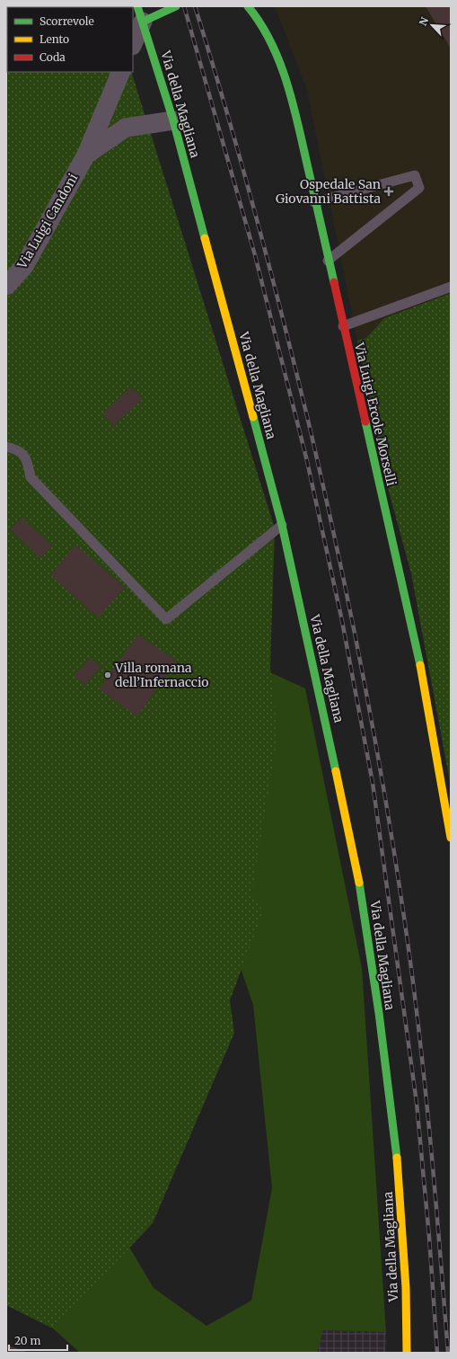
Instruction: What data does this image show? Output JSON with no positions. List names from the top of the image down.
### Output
{
  "streets": {
    "main road": ["Via della Magliana", "Via Luigi Ercole Morselli"],
    "street": ["Via Luigi Candoni"]
  },
  "crossings": [
    ["Via della Magliana", "Via Luigi Candoni"]
  ],
  "places": {
    "health": ["Ospedale San Giovanni Battista"],
    "other": ["Villa romana dell’Infernaccio"]
  },
  "legend": ["Scorrevole", "Lento", "Coda"],
  "scale_bar": "20 m",
  "north": "top left"
}
